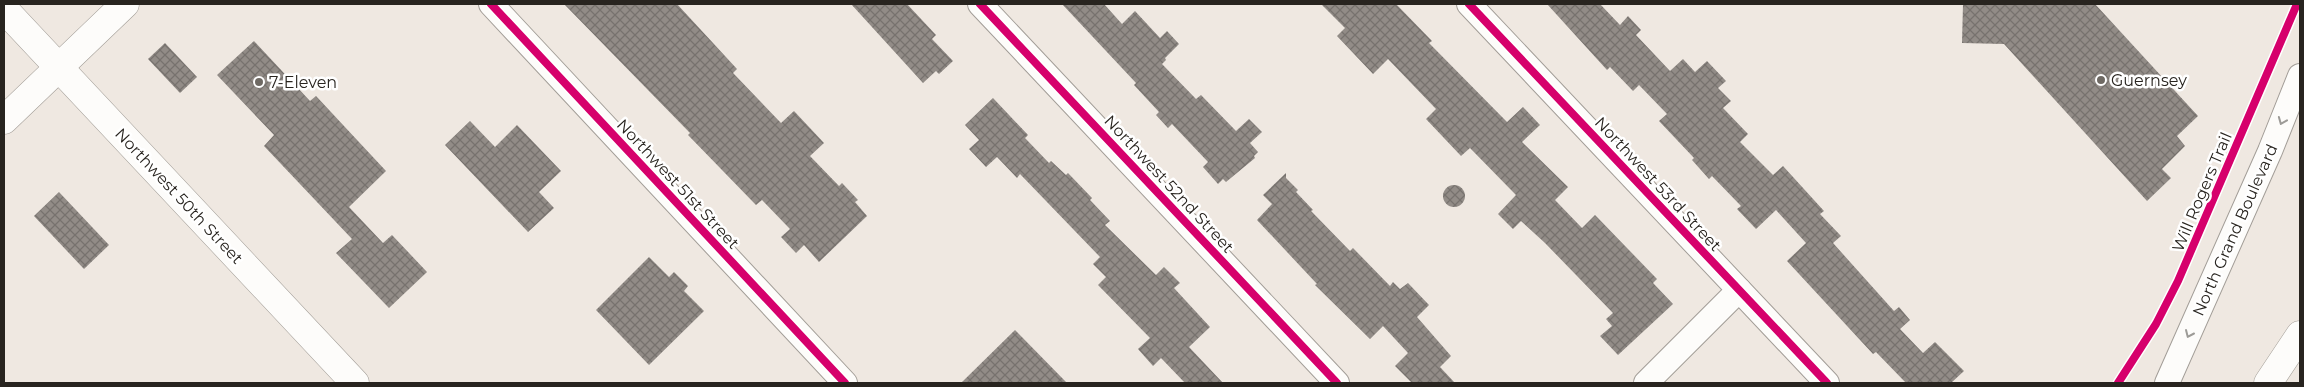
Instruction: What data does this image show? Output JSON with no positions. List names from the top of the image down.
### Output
{
  "streets": {
    "main road": ["Northwest 50th Street"],
    "street": [
      "Northwest 51st Street",
      "Northwest 52nd Street",
      "Northwest 53rd Street",
      "North Grand Boulevard"
    ],
    "cycle path": ["Will Rogers Trail"]
  },
  "one_way": ["North Grand Boulevard"],
  "places": ["Guernsey", "7-Eleven"]
}
